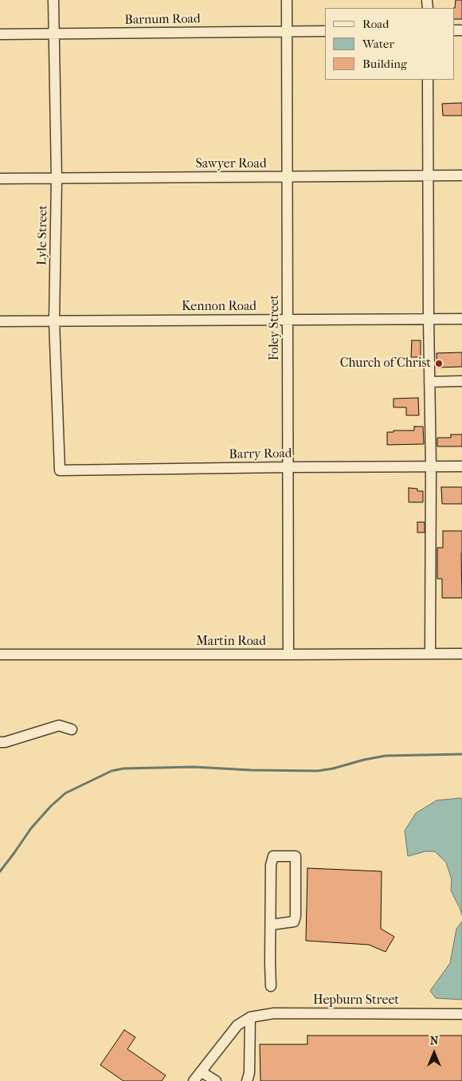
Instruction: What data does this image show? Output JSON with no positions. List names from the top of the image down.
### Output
{
  "streets": {
    "street": [
      "Barnum Road",
      "Sawyer Road",
      "Lyle Street",
      "Kennon Road",
      "Foley Street",
      "Barry Road",
      "Martin Road",
      "Hepburn Street"
    ]
  },
  "crossings": [
    ["Barnum Road", "Lyle Street"],
    ["Barnum Road", "Foley Street"],
    ["Sawyer Road", "Lyle Street"],
    ["Sawyer Road", "Foley Street"],
    ["Lyle Street", "Kennon Road"],
    ["Lyle Street", "Barry Road"],
    ["Kennon Road", "Foley Street"],
    ["Foley Street", "Barry Road"],
    ["Foley Street", "Martin Road"]
  ],
  "places": ["Church of Christ"],
  "legend": ["Road", "Water", "Building"],
  "north": "top"
}
